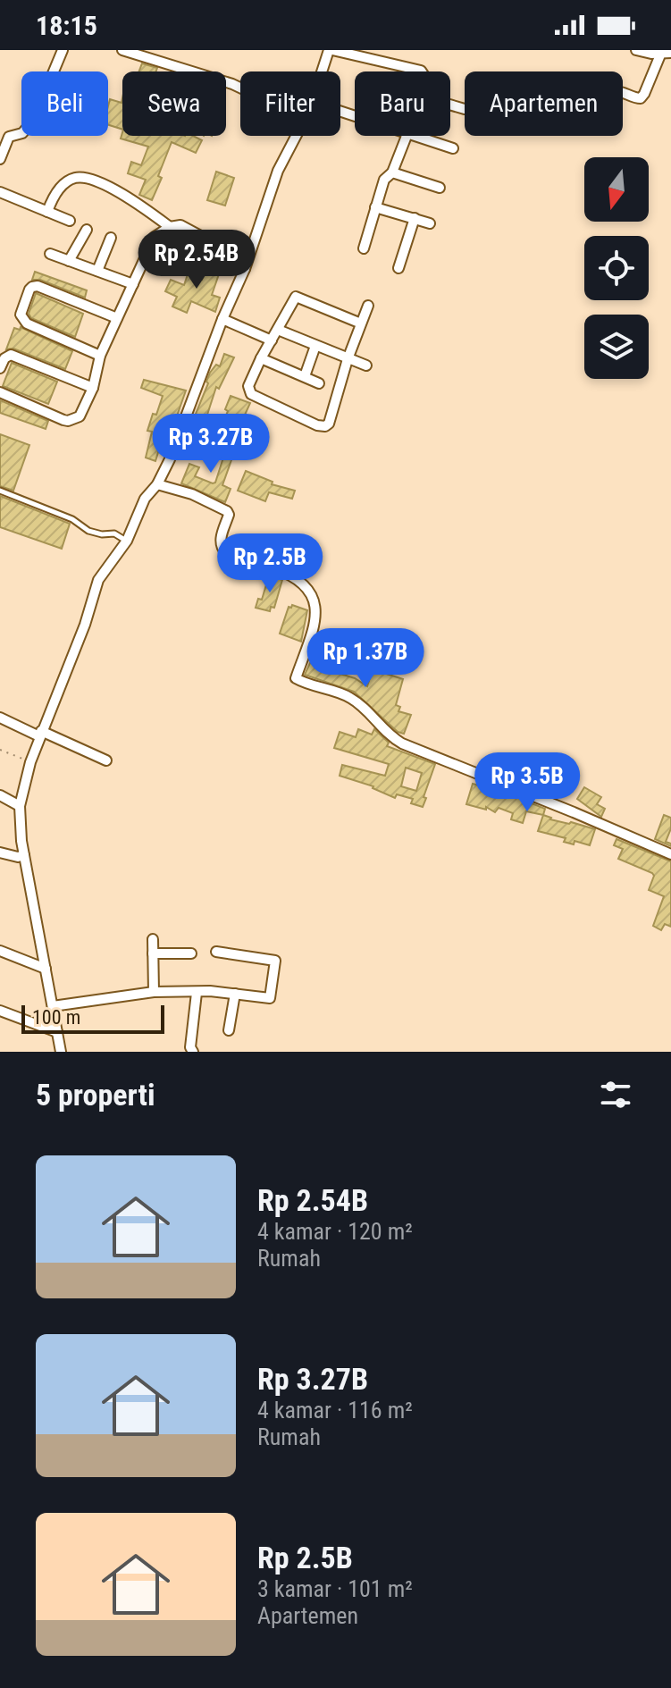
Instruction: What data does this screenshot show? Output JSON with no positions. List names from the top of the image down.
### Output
{
  "scale_bar": "100 m",
  "north": "bottom",
  "page": {
    "status": "18:15",
    "chip": [
      "Beli",
      "Sewa",
      "Filter",
      "Baru",
      "Apartemen"
    ],
    "price": [
      "Rp 2.54B",
      "Rp 3.27B",
      "Rp 2.5B",
      "Rp 1.37B",
      "Rp 3.5B"
    ],
    "scale": "100 m",
    "heading": "5 properti",
    "list": [
      {
        "name": "Rp 2.54B",
        "note": "4 kamar · 120 m² · Rumah"
      },
      {
        "name": "Rp 3.27B",
        "note": "4 kamar · 116 m² · Rumah"
      },
      {
        "name": "Rp 2.5B",
        "note": "3 kamar · 101 m² · Apartemen"
      }
    ]
  }
}
